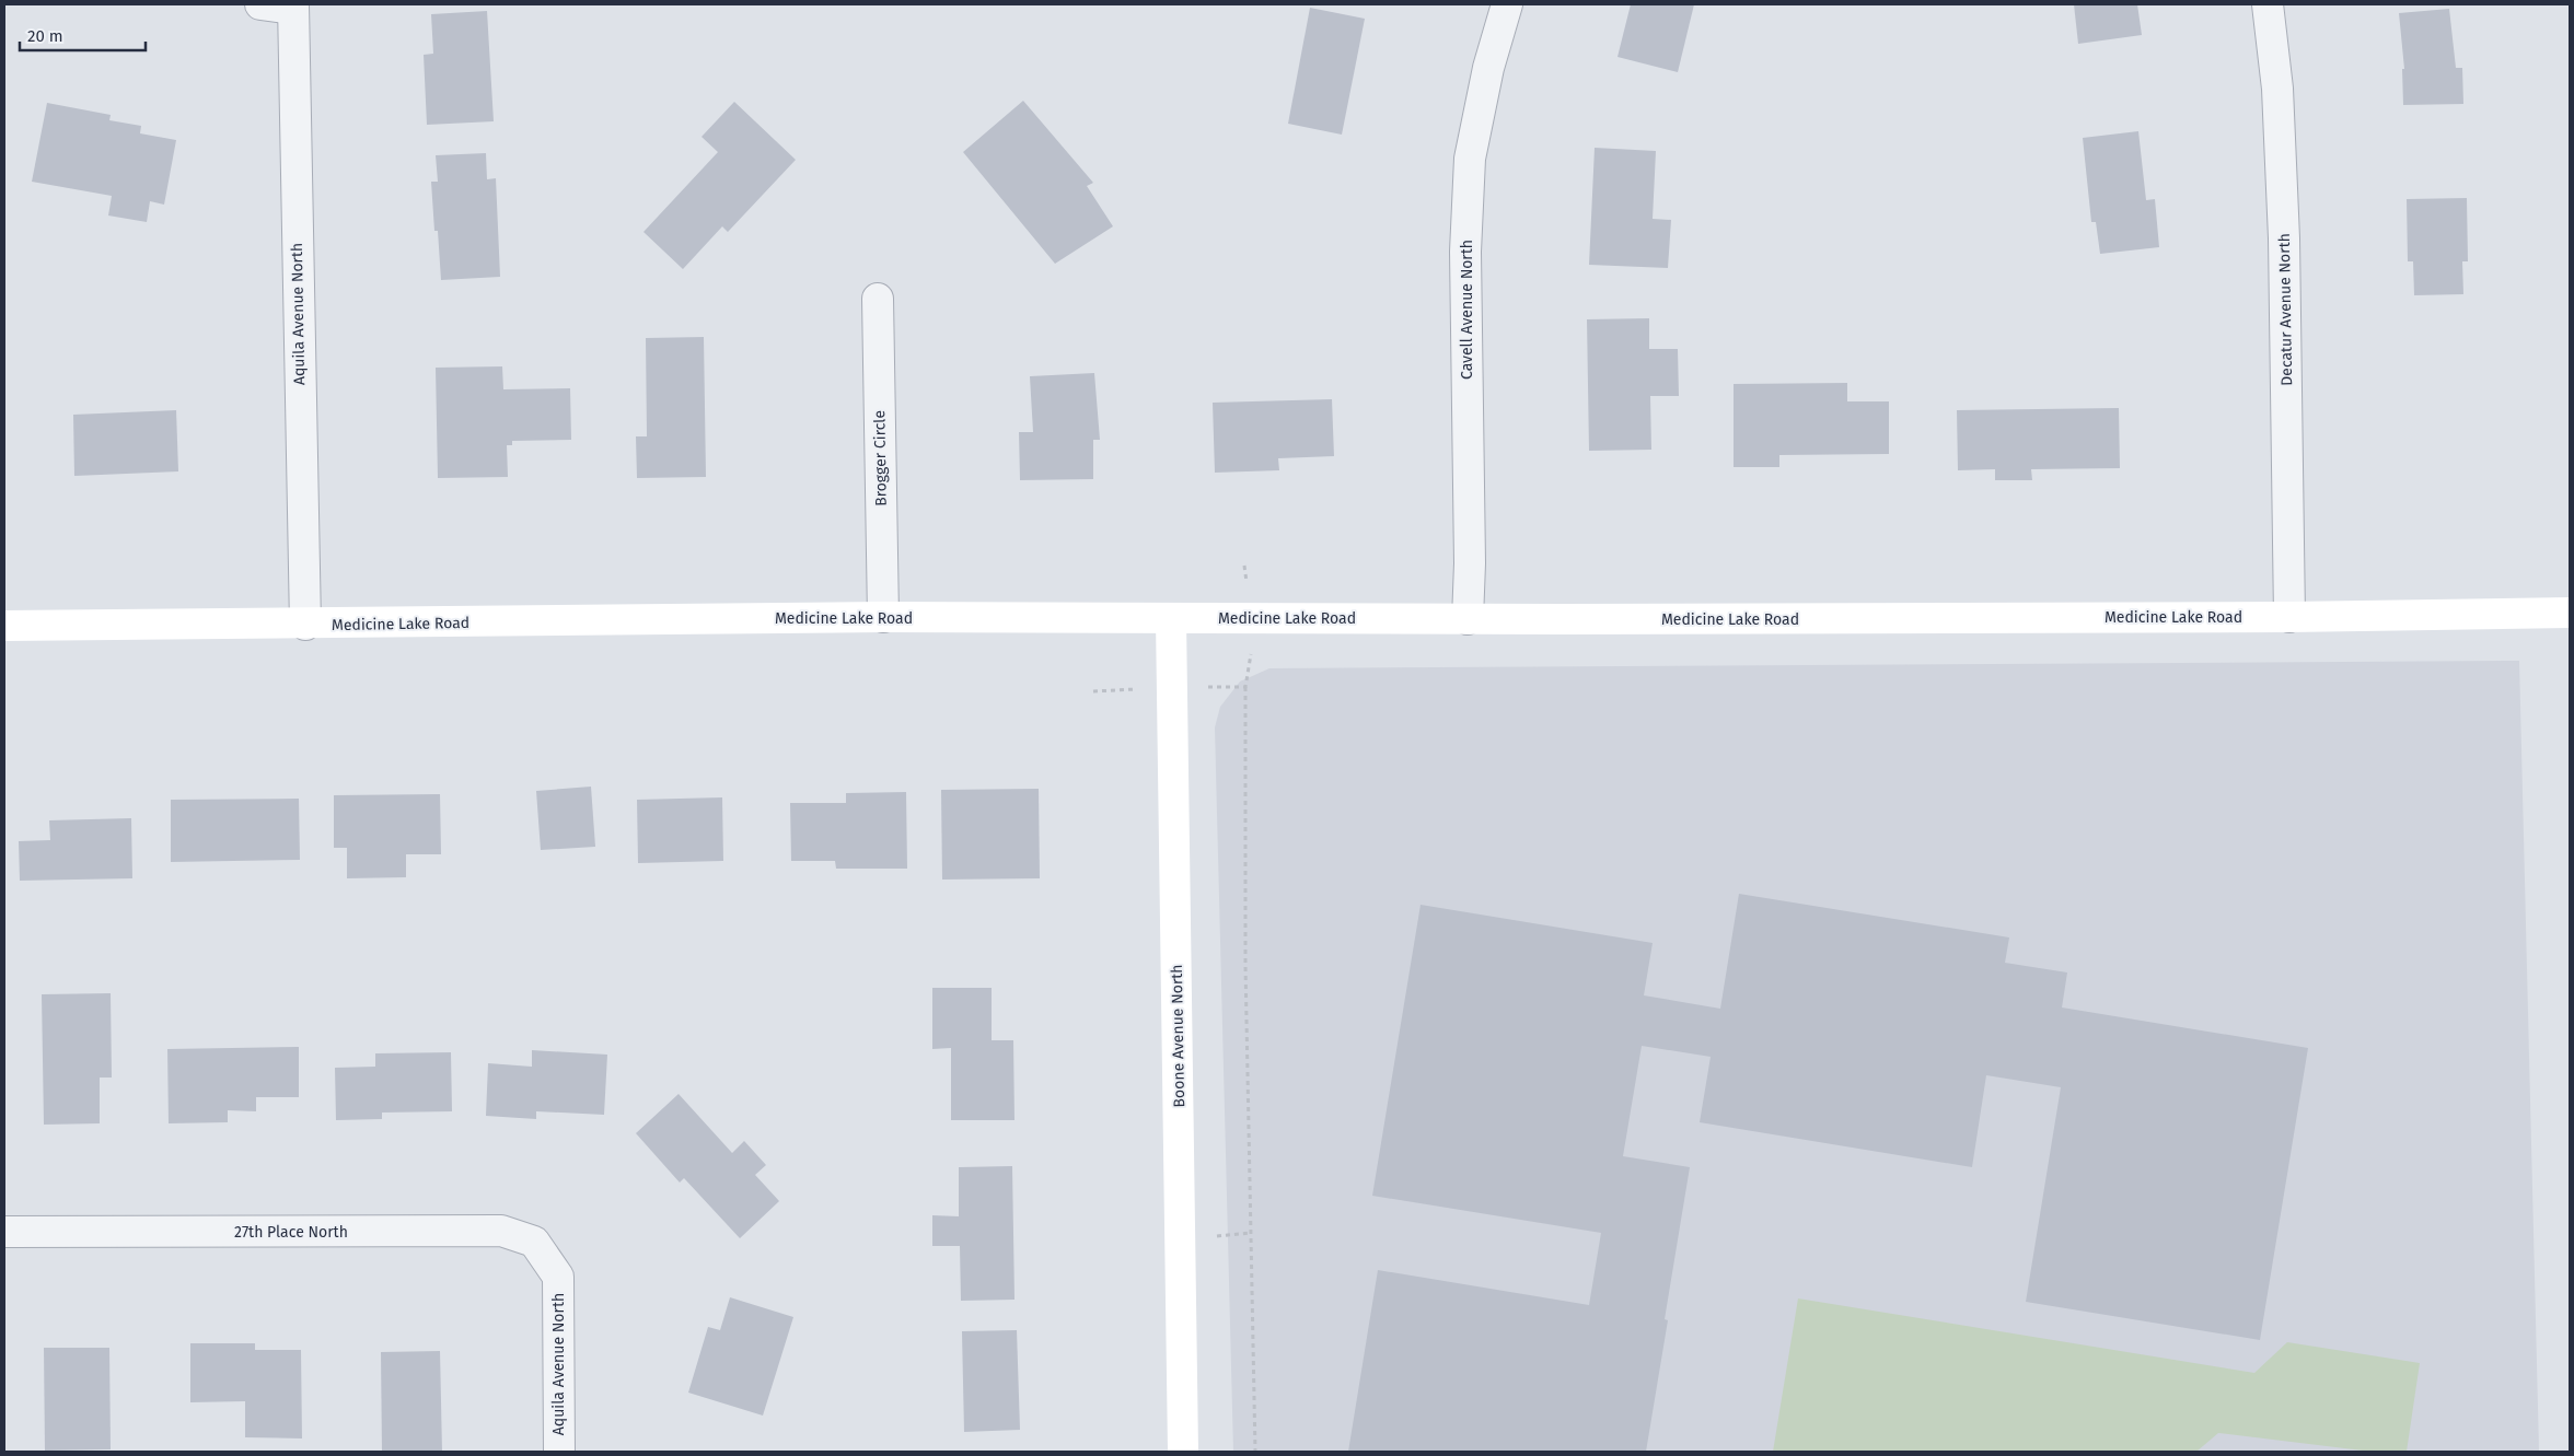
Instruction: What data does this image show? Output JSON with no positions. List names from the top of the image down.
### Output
{
  "streets": {
    "street": [
      "Cavell Avenue North",
      "Decatur Avenue North",
      "Aquila Avenue North",
      "Brogger Circle",
      "Medicine Lake Road",
      "Boone Avenue North",
      "27th Place North"
    ]
  },
  "crossings": [
    ["Cavell Avenue North", "Medicine Lake Road"],
    ["Decatur Avenue North", "Medicine Lake Road"],
    ["Aquila Avenue North", "Medicine Lake Road"],
    ["Aquila Avenue North", "27th Place North"],
    ["Brogger Circle", "Medicine Lake Road"],
    ["Medicine Lake Road", "Boone Avenue North"]
  ],
  "scale_bar": "20 m"
}
